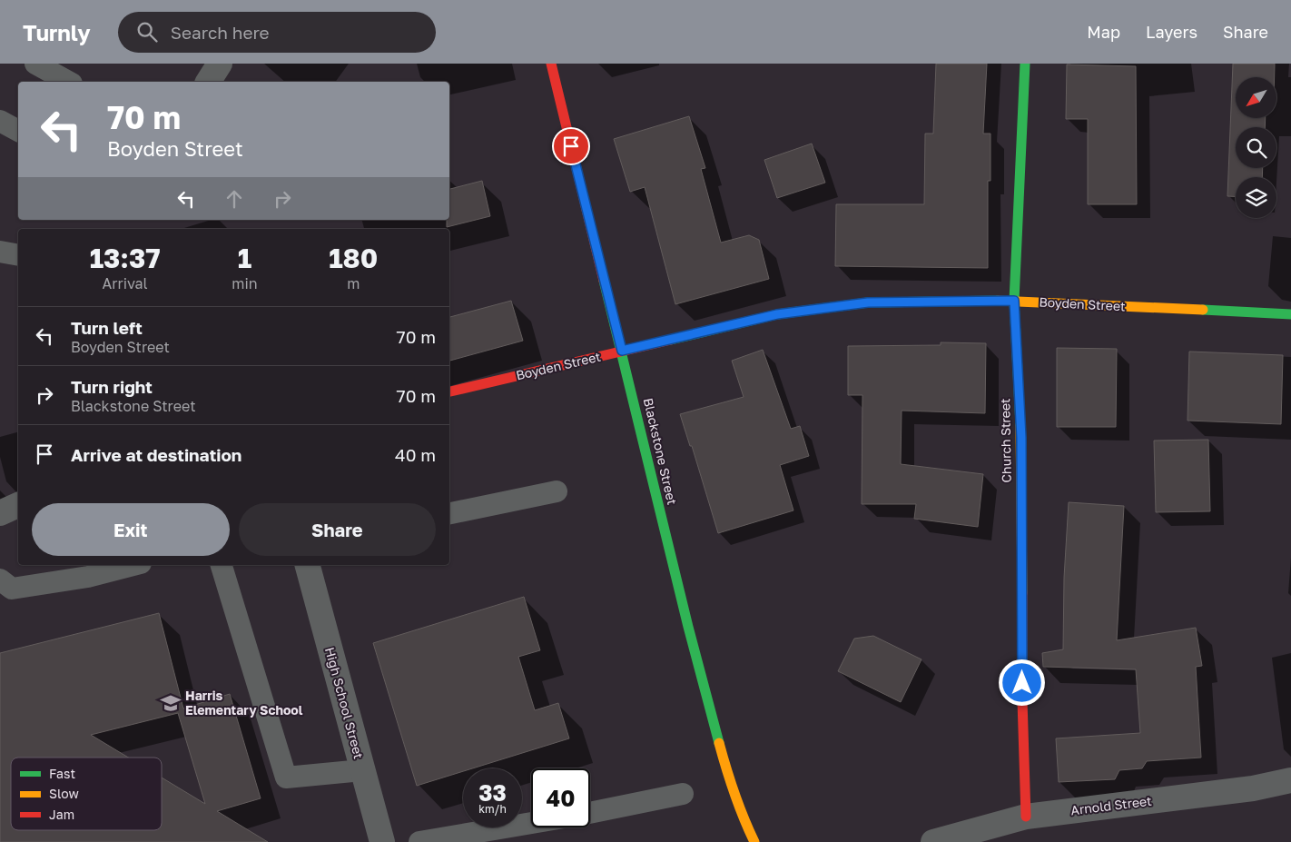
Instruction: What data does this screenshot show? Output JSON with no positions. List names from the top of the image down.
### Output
{
  "streets": {
    "street": [
      "Boyden Street",
      "Church Street",
      "Blackstone Street",
      "High School Street",
      "Arnold Street"
    ]
  },
  "crossings": [
    ["Boyden Street", "Church Street"],
    ["Boyden Street", "Blackstone Street"],
    ["Church Street", "Arnold Street"]
  ],
  "places": {
    "school or university": ["Harris Elementary School"]
  },
  "legend": ["Fast", "Slow", "Jam"],
  "north": "bottom left",
  "page": {
    "header": "Turnly",
    "search": "Search here",
    "nav": ["Map", "Layers", "Share"],
    "turn": ["70 m", "Boyden Street"],
    "eta": [
      "13:37",
      "Arrival",
      "1",
      "min",
      "180",
      "m"
    ],
    "list": [
      {
        "name": "Turn left",
        "note": "Boyden Street",
        "value": "70 m"
      },
      {
        "name": "Turn right",
        "note": "Blackstone Street",
        "value": "70 m"
      },
      {
        "name": "Arrive at destination",
        "value": "40 m"
      }
    ],
    "buttons": ["Exit", "Share"],
    "speed": "33 km/h",
    "limit": "40"
  }
}
